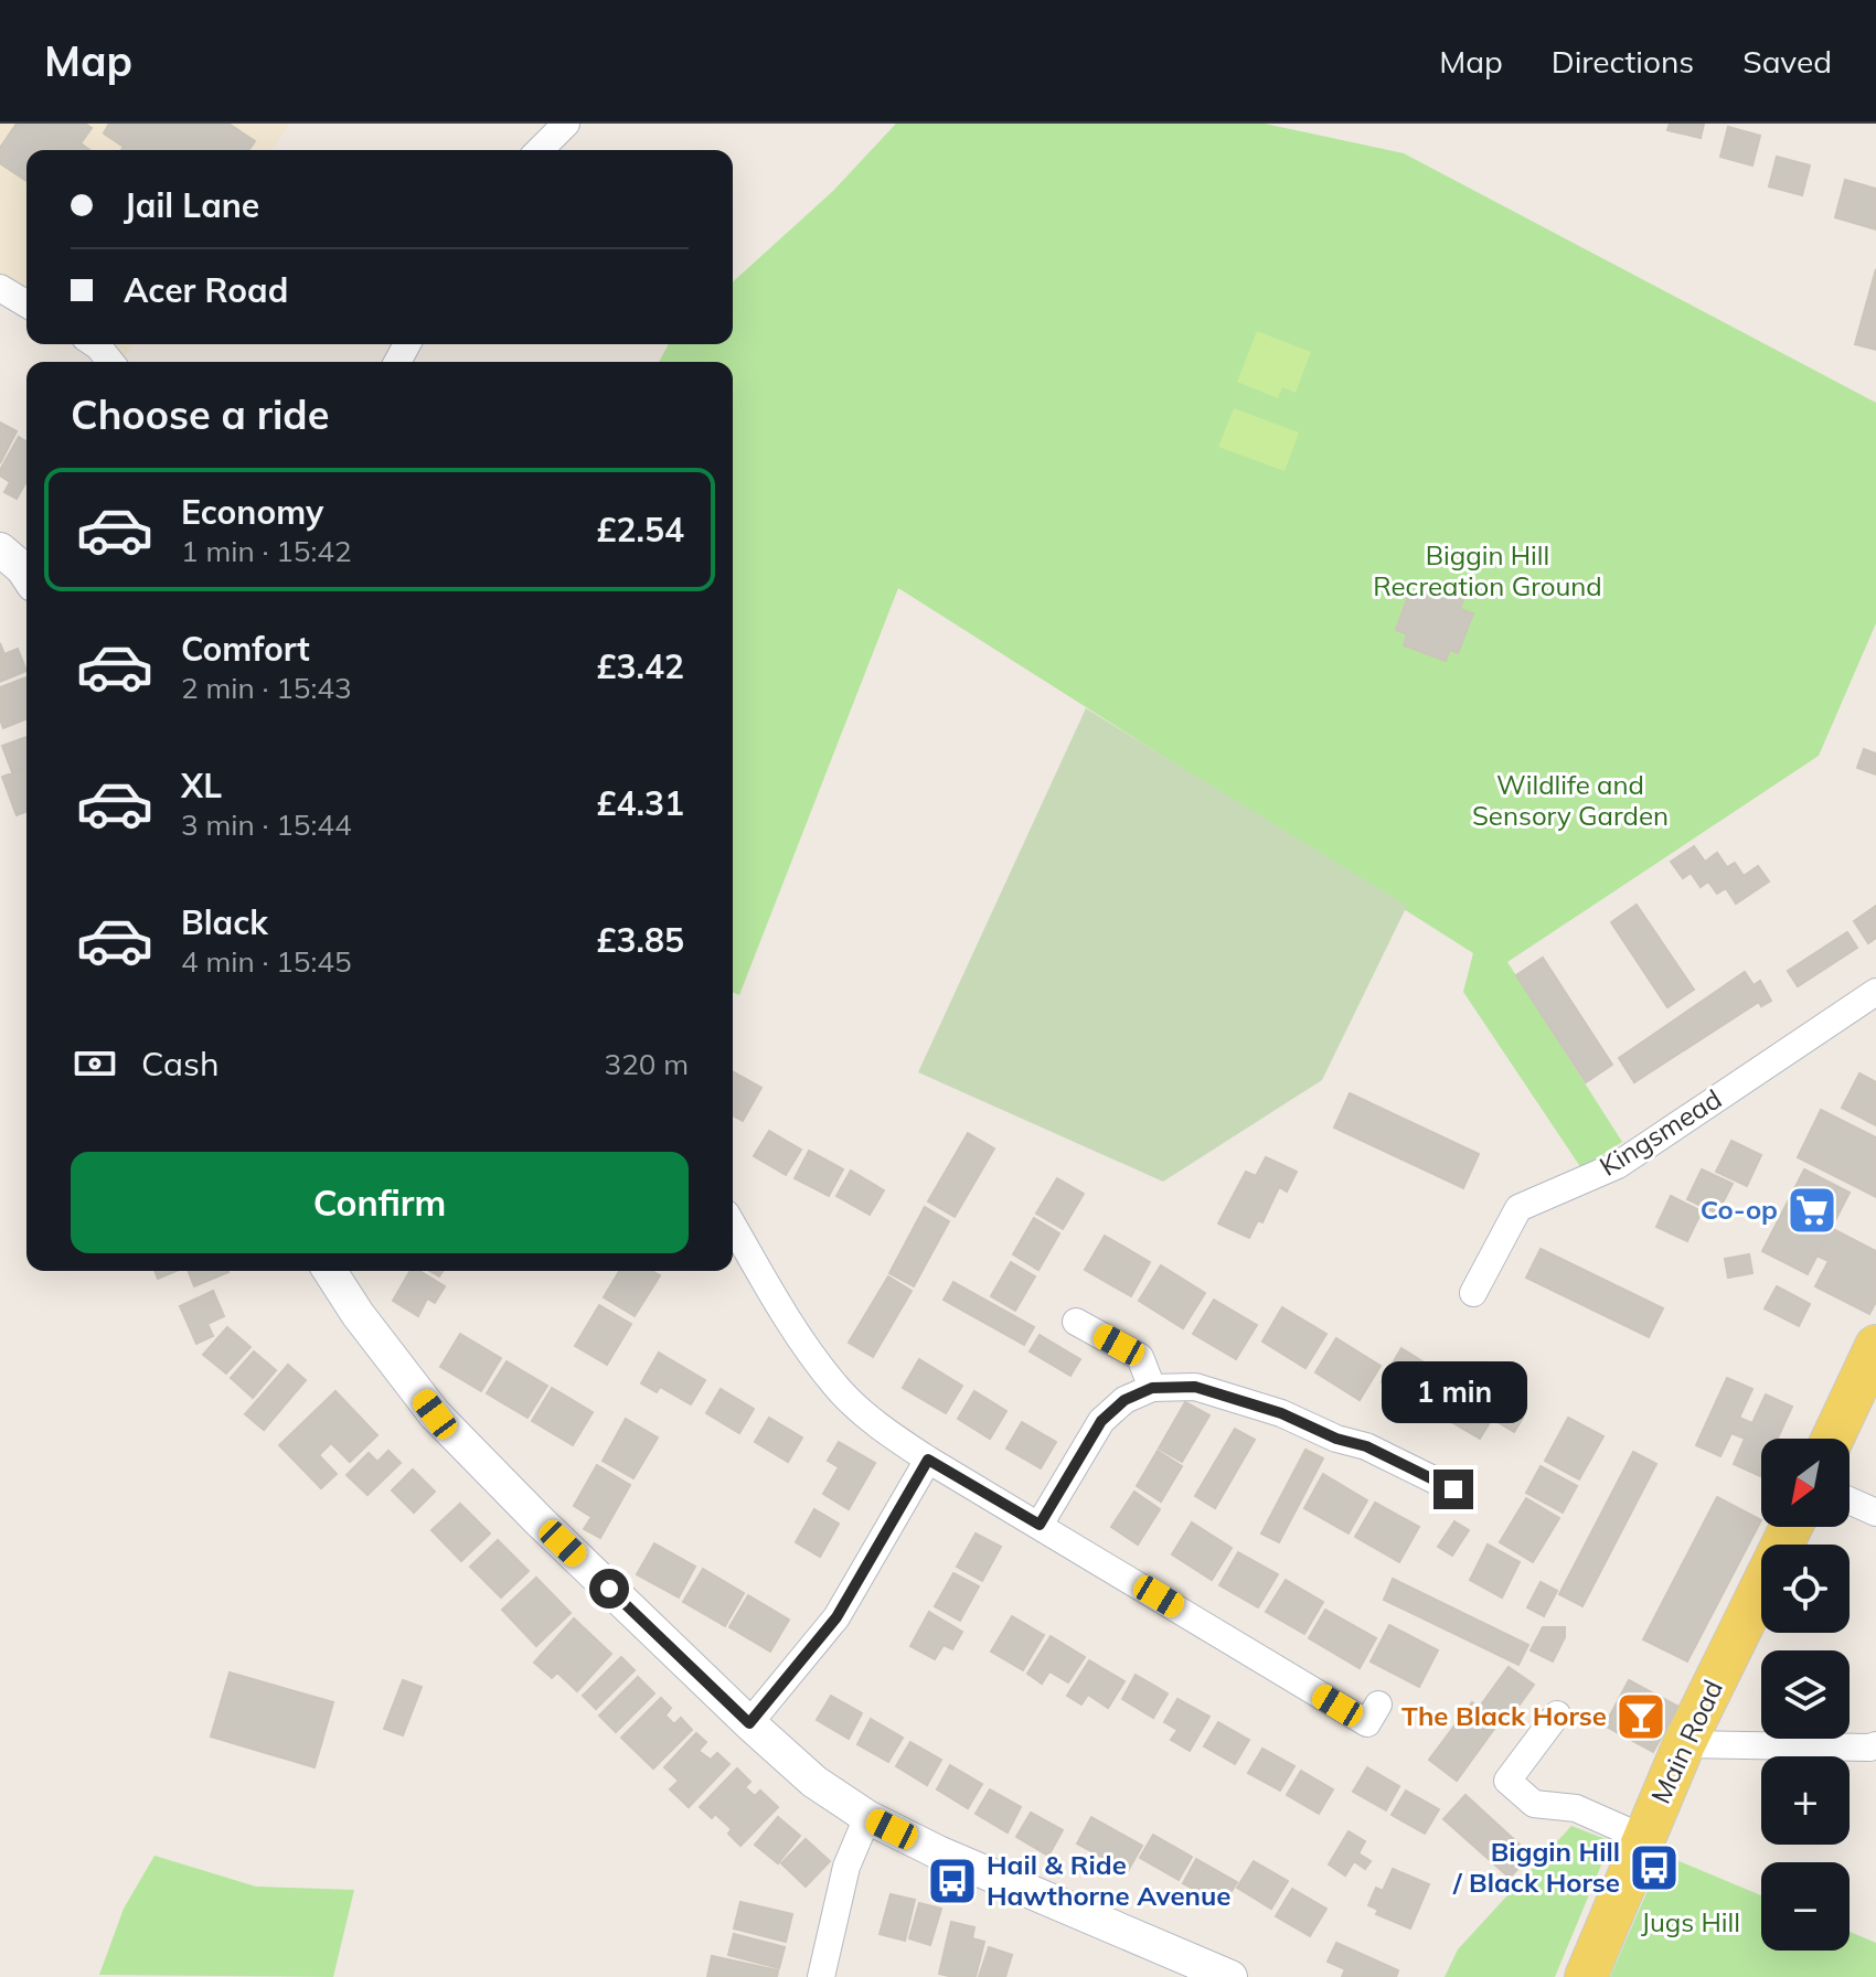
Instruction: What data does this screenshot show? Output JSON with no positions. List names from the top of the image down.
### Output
{
  "streets": {
    "main road": ["Main Road"],
    "street": ["Kingsmead"]
  },
  "parks": ["Biggin Hill Recreation Ground", "Wildlife and Sensory Garden", "Jugs Hill"],
  "places": {
    "supermarket": ["Co-op"],
    "bar": ["The Black Horse"],
    "bus stop": ["Biggin Hill / Black Horse", "Hail & Ride Hawthorne Avenue"]
  },
  "north": "bottom left",
  "page": {
    "header": "Map",
    "nav": ["Map", "Directions", "Saved"],
    "banner": ["Jail Lane", "Acer Road"],
    "heading": "Choose a ride",
    "list": [
      {
        "name": "Economy",
        "note": "1 min · 15:42",
        "value": "£2.54"
      },
      {
        "name": "Comfort",
        "note": "2 min · 15:43",
        "value": "£3.42"
      },
      {
        "name": "XL",
        "note": "3 min · 15:44",
        "value": "£4.31"
      },
      {
        "name": "Black",
        "note": "4 min · 15:45",
        "value": "£3.85"
      }
    ],
    "pay": ["Cash", "320 m"],
    "buttons": "Confirm",
    "bubble": "1 min",
    "map_buttons": ["+", "−"]
  }
}
